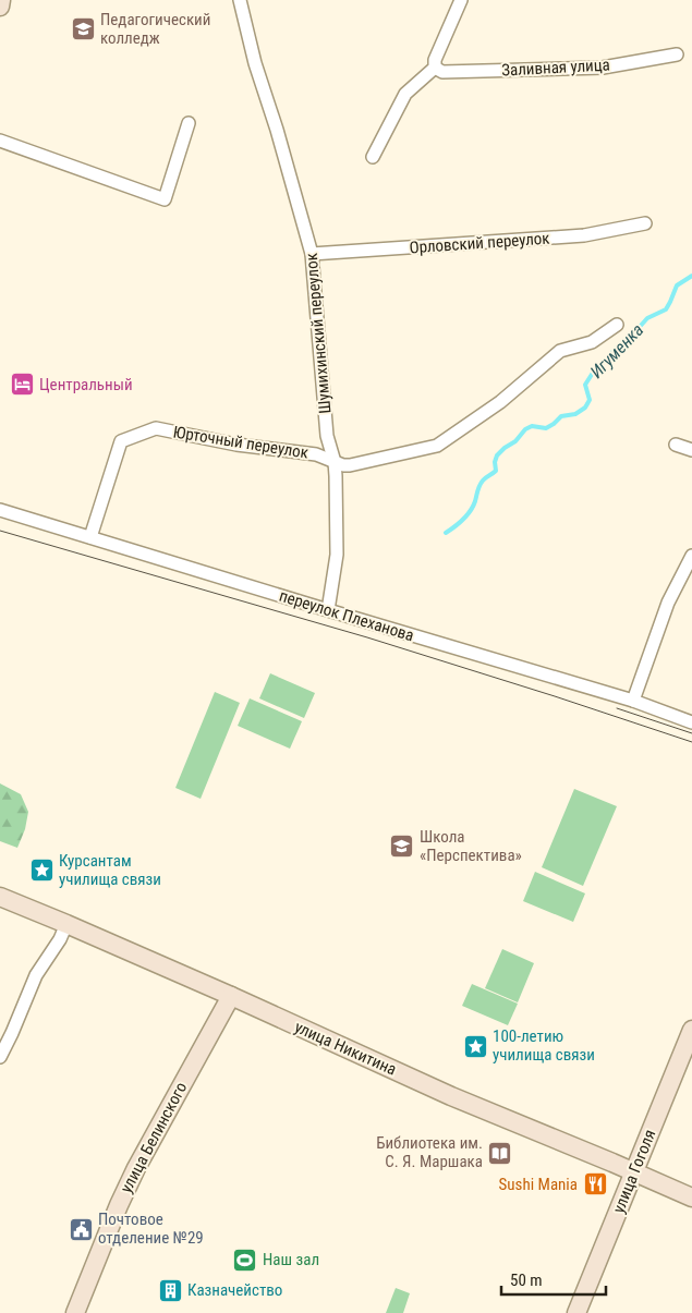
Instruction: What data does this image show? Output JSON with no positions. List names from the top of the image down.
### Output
{
  "streets": {
    "street": [
      "Заливная улица",
      "Орловский переулок",
      "Шумихинский переулок",
      "Юрточный переулок",
      "переулок Плеханова",
      "улица Никитина",
      "улица Белинского",
      "улица Гоголя"
    ]
  },
  "crossings": [
    ["Орловский переулок", "Шумихинский переулок"],
    ["Шумихинский переулок", "Юрточный переулок"],
    ["Шумихинский переулок", "переулок Плеханова"],
    ["Юрточный переулок", "переулок Плеханова"],
    ["улица Никитина", "улица Белинского"],
    ["улица Никитина", "улица Гоголя"]
  ],
  "water": ["Игуменка"],
  "places": {
    "school or university": ["Педагогический колледж", "Школа «Перспектива»"],
    "hotel": ["Центральный"],
    "place": ["Курсантам училища связи", "100-летию училища связи"],
    "library": ["Библиотека им. С. Я. Маршака"],
    "restaurant": ["Sushi Mania"],
    "public building": ["Почтовое отделение №29"],
    "sports": ["Наш зал"],
    "building": ["Казначейство"]
  },
  "scale_bar": "50 m"
}
